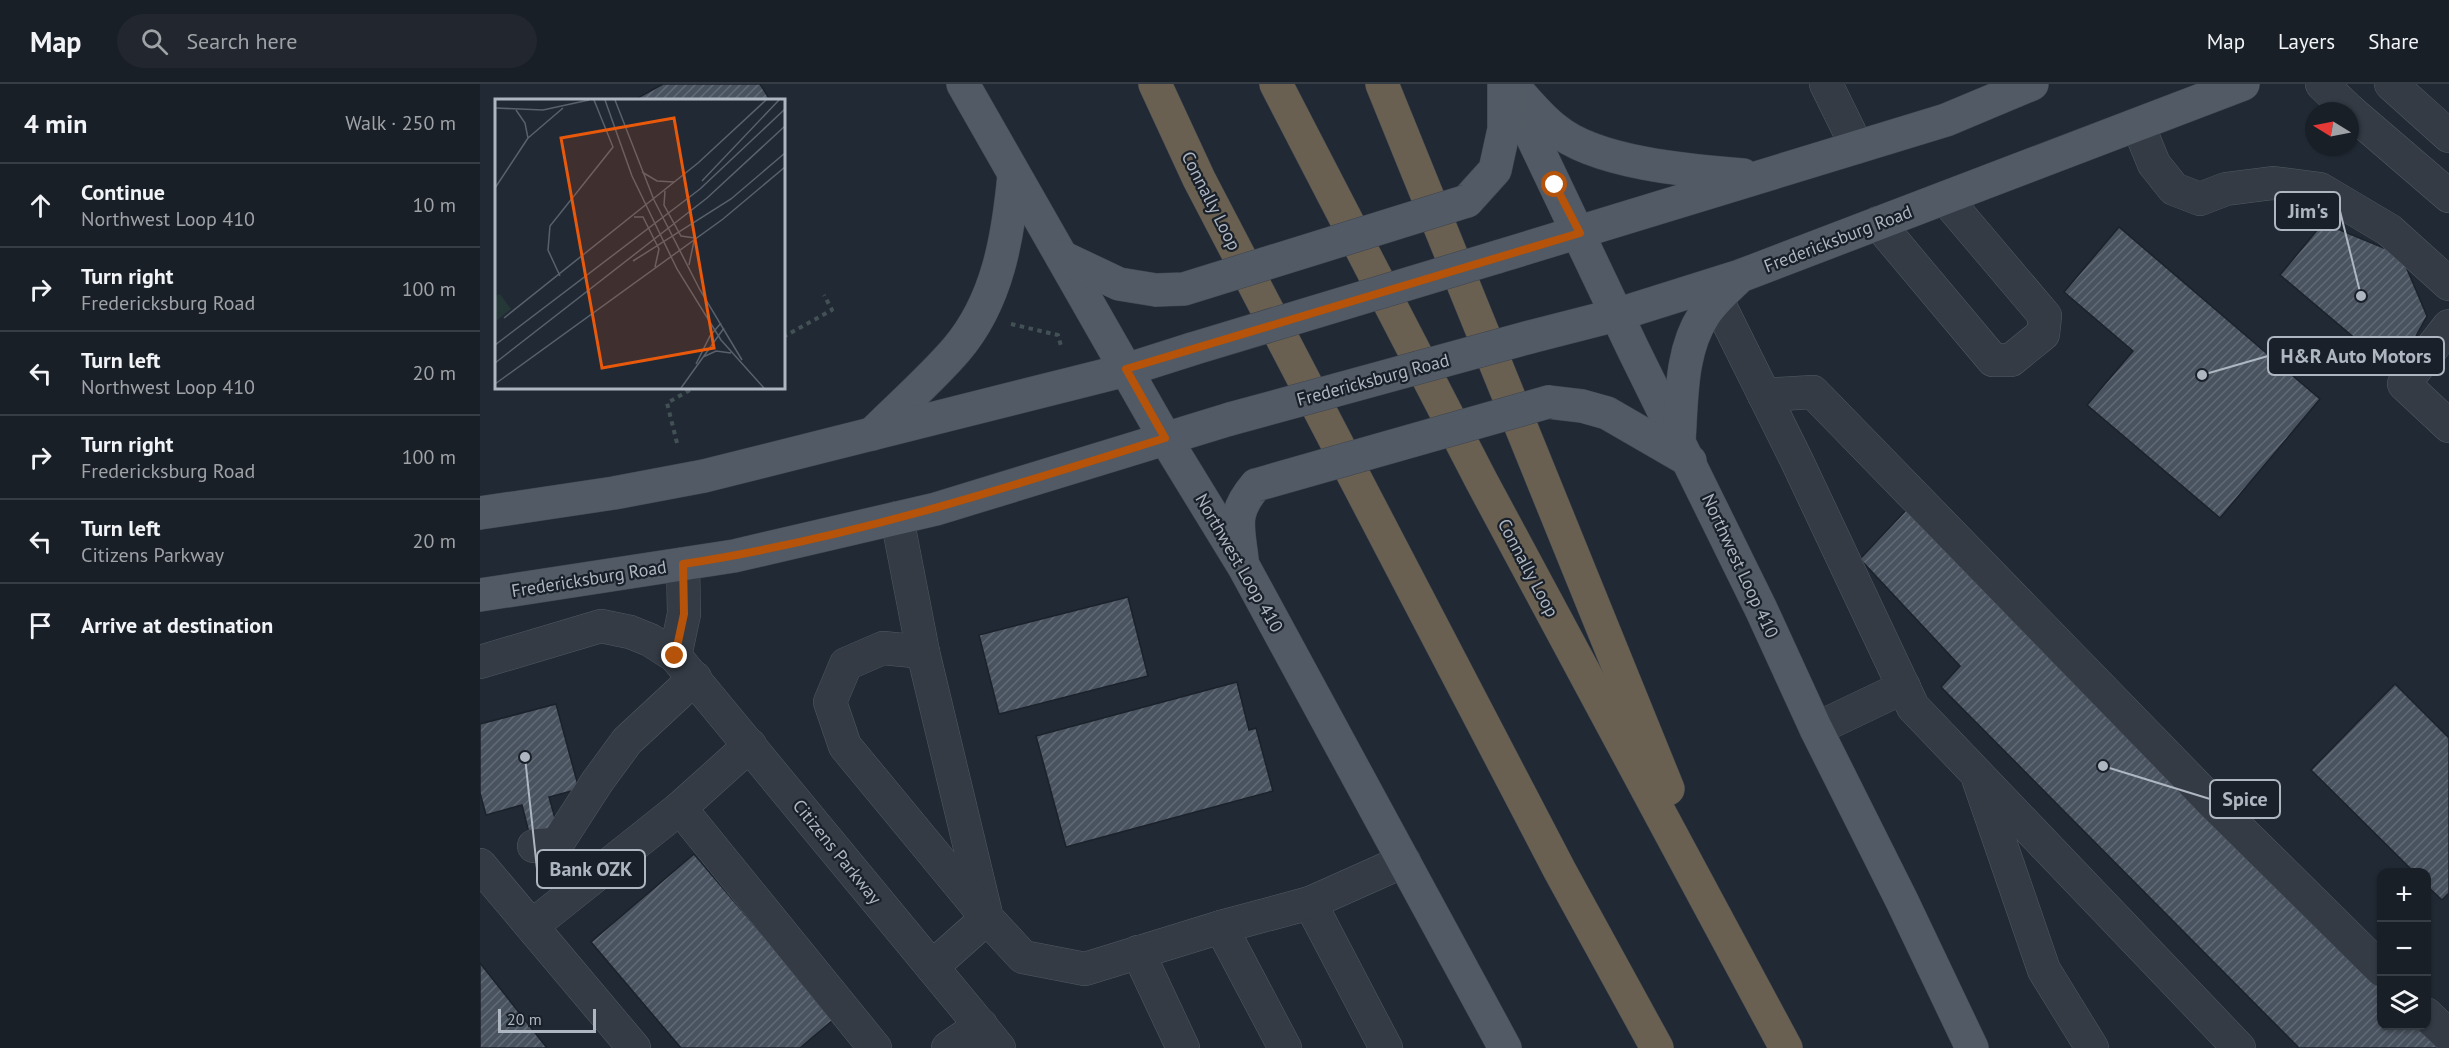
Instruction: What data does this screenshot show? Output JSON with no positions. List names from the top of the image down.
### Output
{
  "streets": {
    "highway": ["Connally Loop"],
    "main road": ["Fredericksburg Road", "Northwest Loop 410"],
    "street": ["Citizens Parkway"]
  },
  "crossings": [
    ["Fredericksburg Road", "Northwest Loop 410"]
  ],
  "places": [
    "Jim's",
    "H&R Auto Motors",
    "Bank OZK",
    "Spice"
  ],
  "scale_bar": "20 m",
  "north": "left",
  "page": {
    "header": "Map",
    "search": "Search here",
    "nav": ["Map", "Layers", "Share"],
    "heading": ["4 min", "Walk · 250 m"],
    "list": [
      ["Continue", "Northwest Loop 410", "10 m"],
      ["Turn right", "Fredericksburg Road", "100 m"],
      ["Turn left", "Northwest Loop 410", "20 m"],
      ["Turn right", "Fredericksburg Road", "100 m"],
      ["Turn left", "Citizens Parkway", "20 m"],
      "Arrive at destination"
    ],
    "map_buttons": ["+", "−"],
    "scale": "20 m"
  }
}
